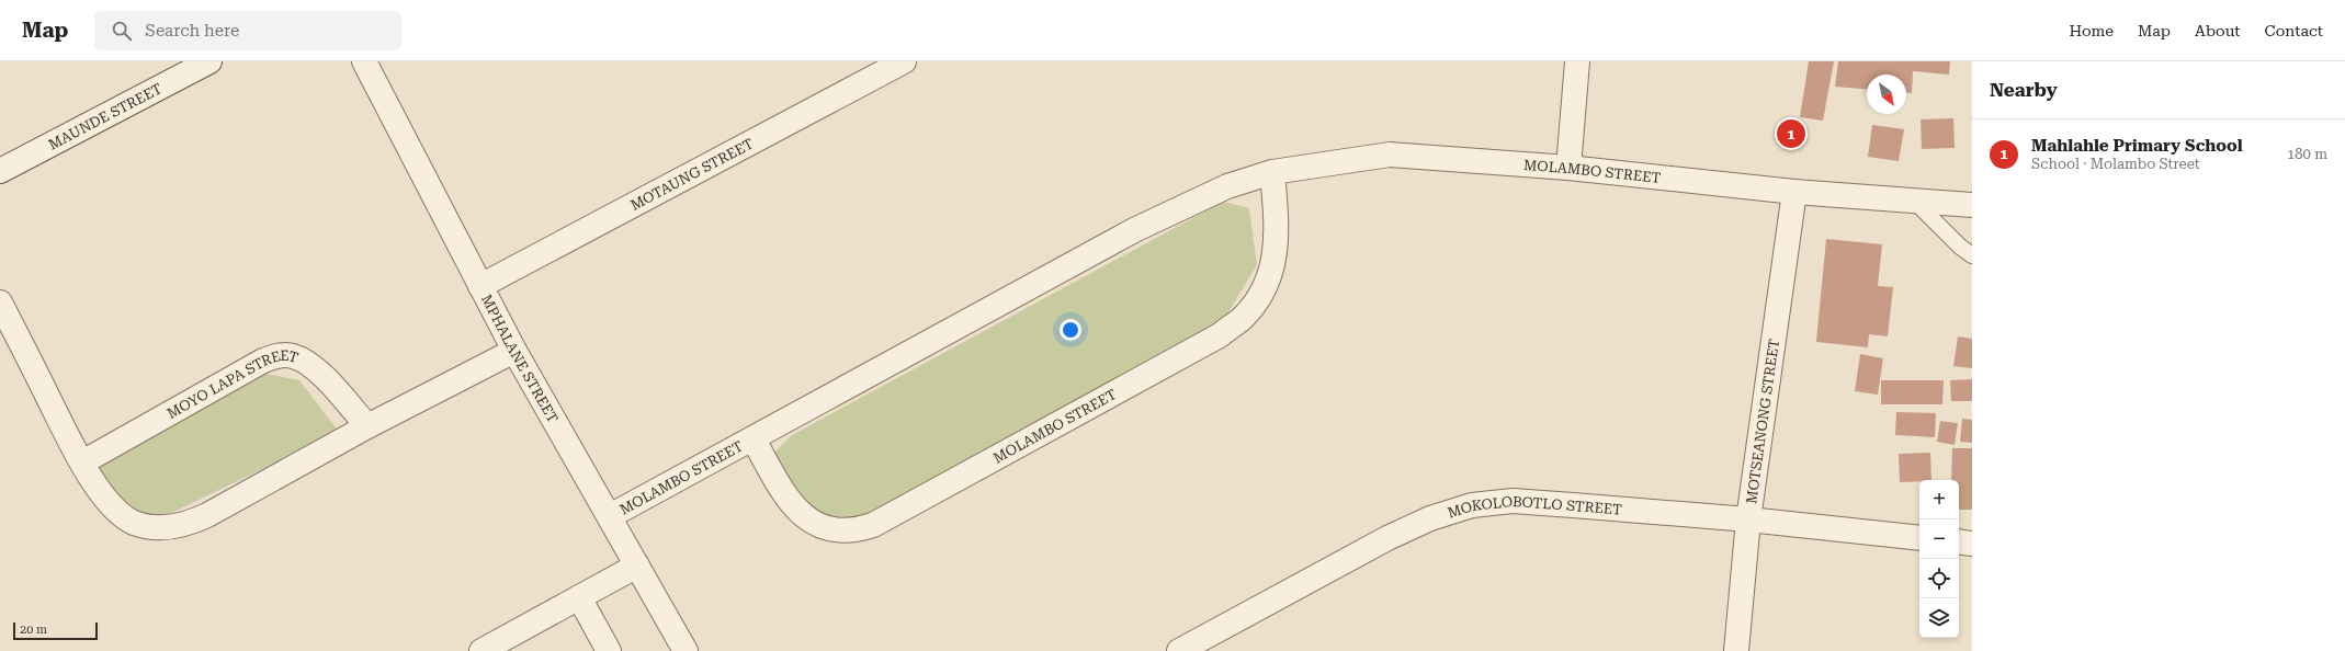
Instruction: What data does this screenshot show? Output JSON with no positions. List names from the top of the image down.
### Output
{
  "streets": {
    "street": [
      "MAUNDE STREET",
      "MOLAMBO STREET",
      "MOTAUNG STREET",
      "MPHALANE STREET",
      "MOYO LAPA STREET",
      "MOTSEANONG STREET",
      "MOKOLOBOTLO STREET"
    ]
  },
  "crossings": [
    ["MOLAMBO STREET", "MPHALANE STREET"],
    ["MOLAMBO STREET", "MOTSEANONG STREET"],
    ["MOTAUNG STREET", "MPHALANE STREET"],
    ["MOTSEANONG STREET", "MOKOLOBOTLO STREET"]
  ],
  "scale_bar": "20 m",
  "north": "bottom right",
  "page": {
    "header": "Map",
    "search": "Search here",
    "nav": [
      "Home",
      "Map",
      "About",
      "Contact"
    ],
    "heading": "Nearby",
    "pins": "1",
    "list": [
      {
        "mark": "1",
        "name": "Mahlahle Primary School",
        "note": "School · Molambo Street",
        "value": "180 m"
      }
    ],
    "map_buttons": ["+", "−"],
    "scale": "20 m"
  }
}
